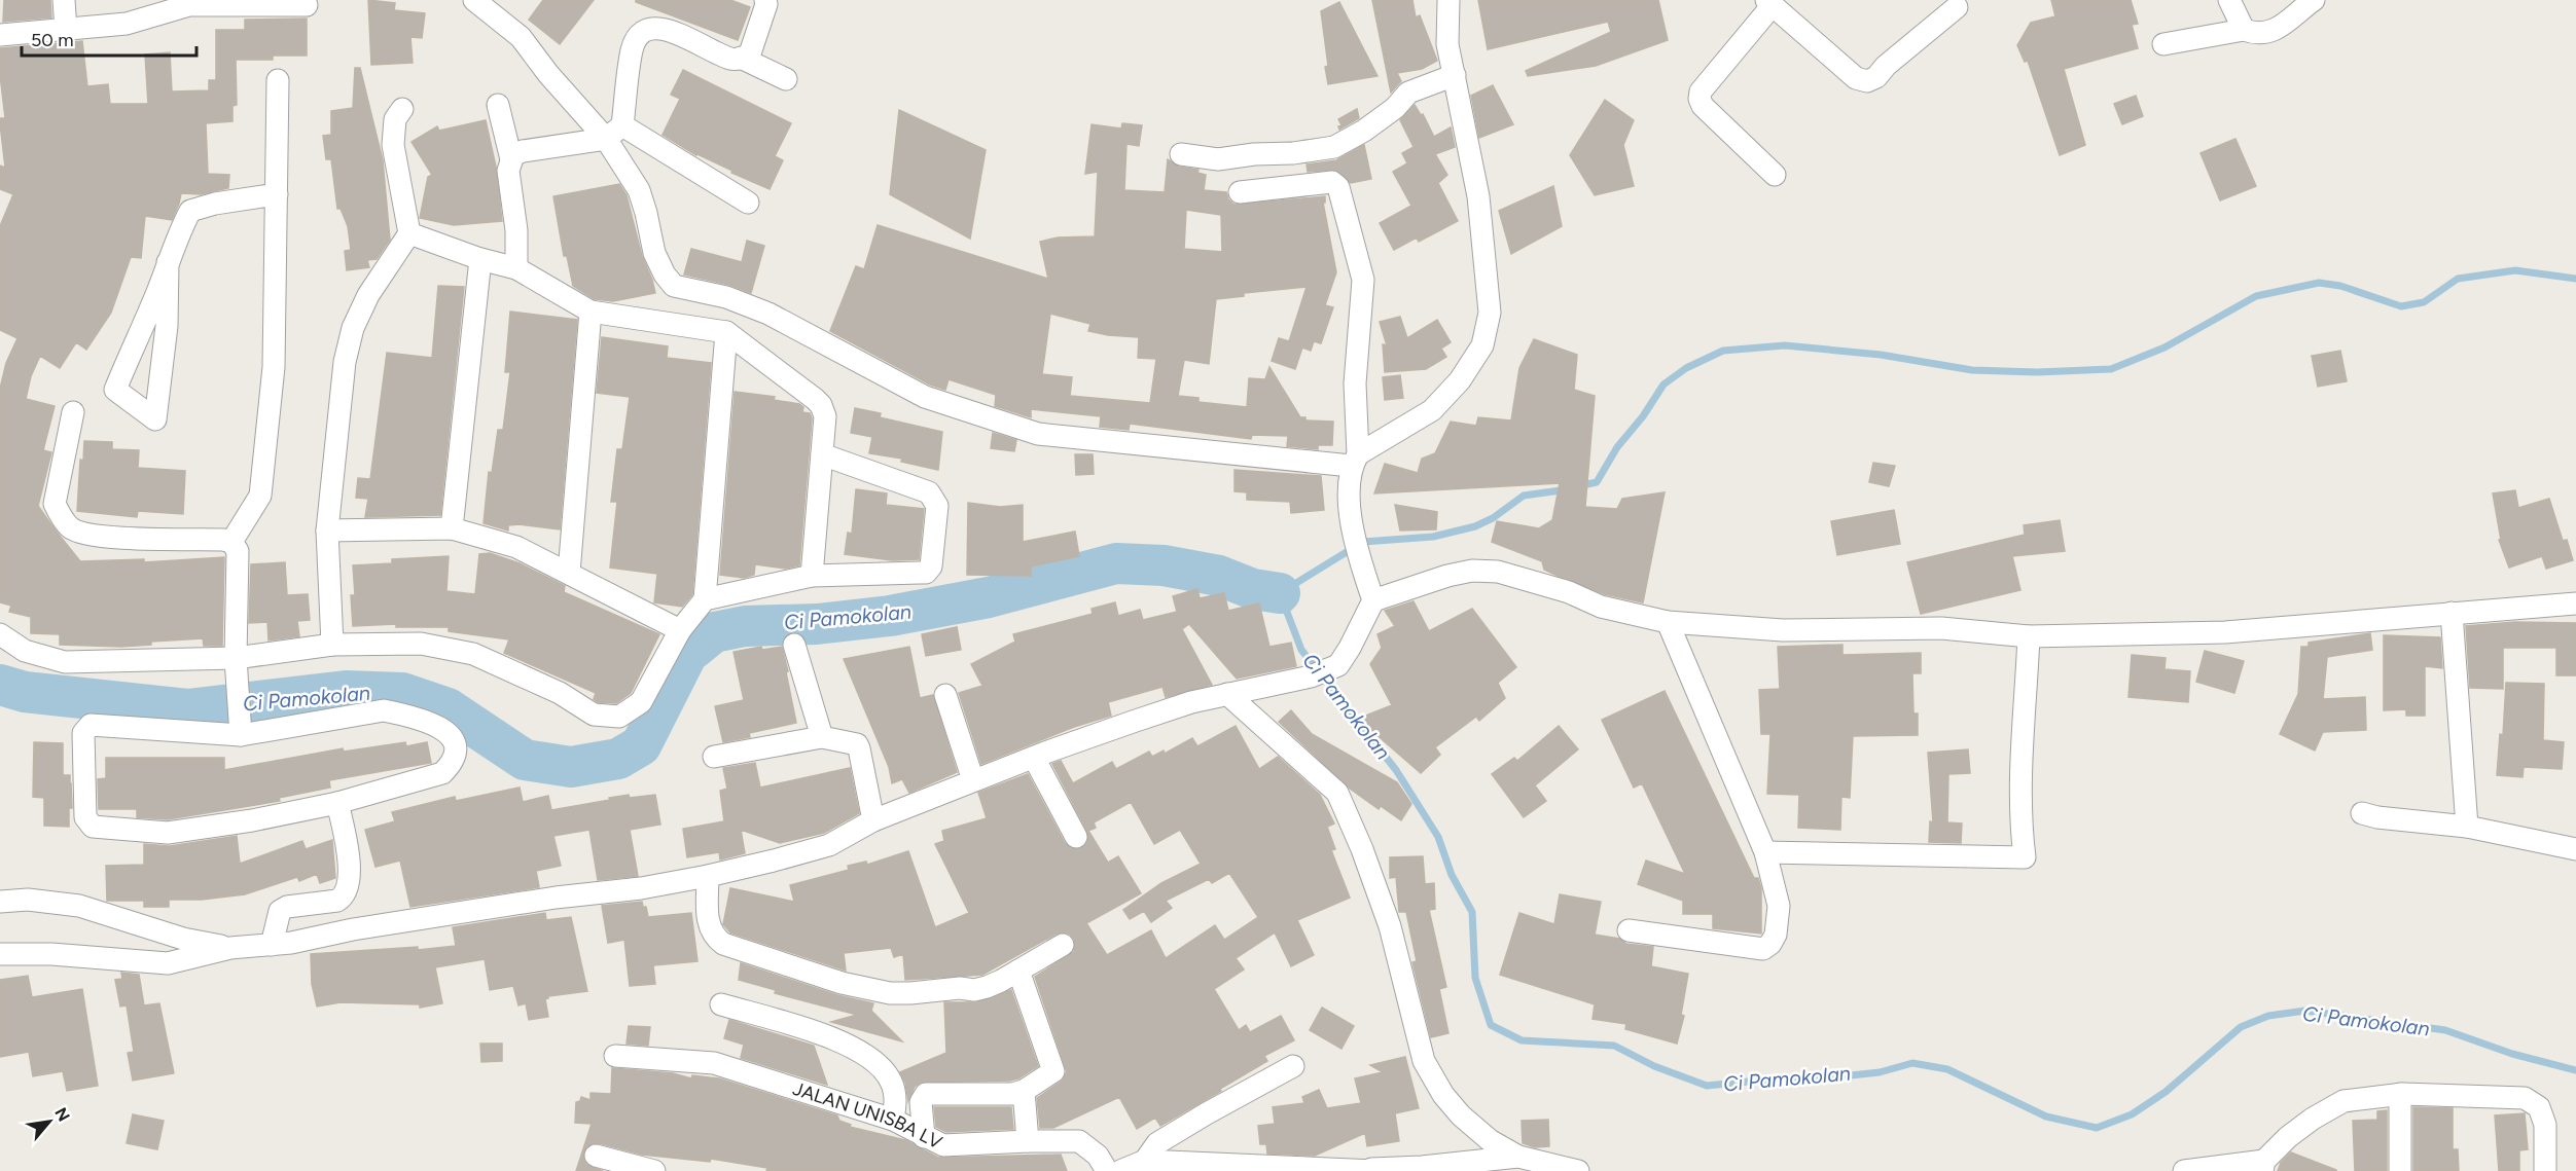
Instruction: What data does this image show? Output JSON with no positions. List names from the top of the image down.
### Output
{
  "streets": {
    "street": ["JALAN UNISBA LV"]
  },
  "water": ["Ci Pamokolan"],
  "scale_bar": "50 m",
  "north": "top right"
}
